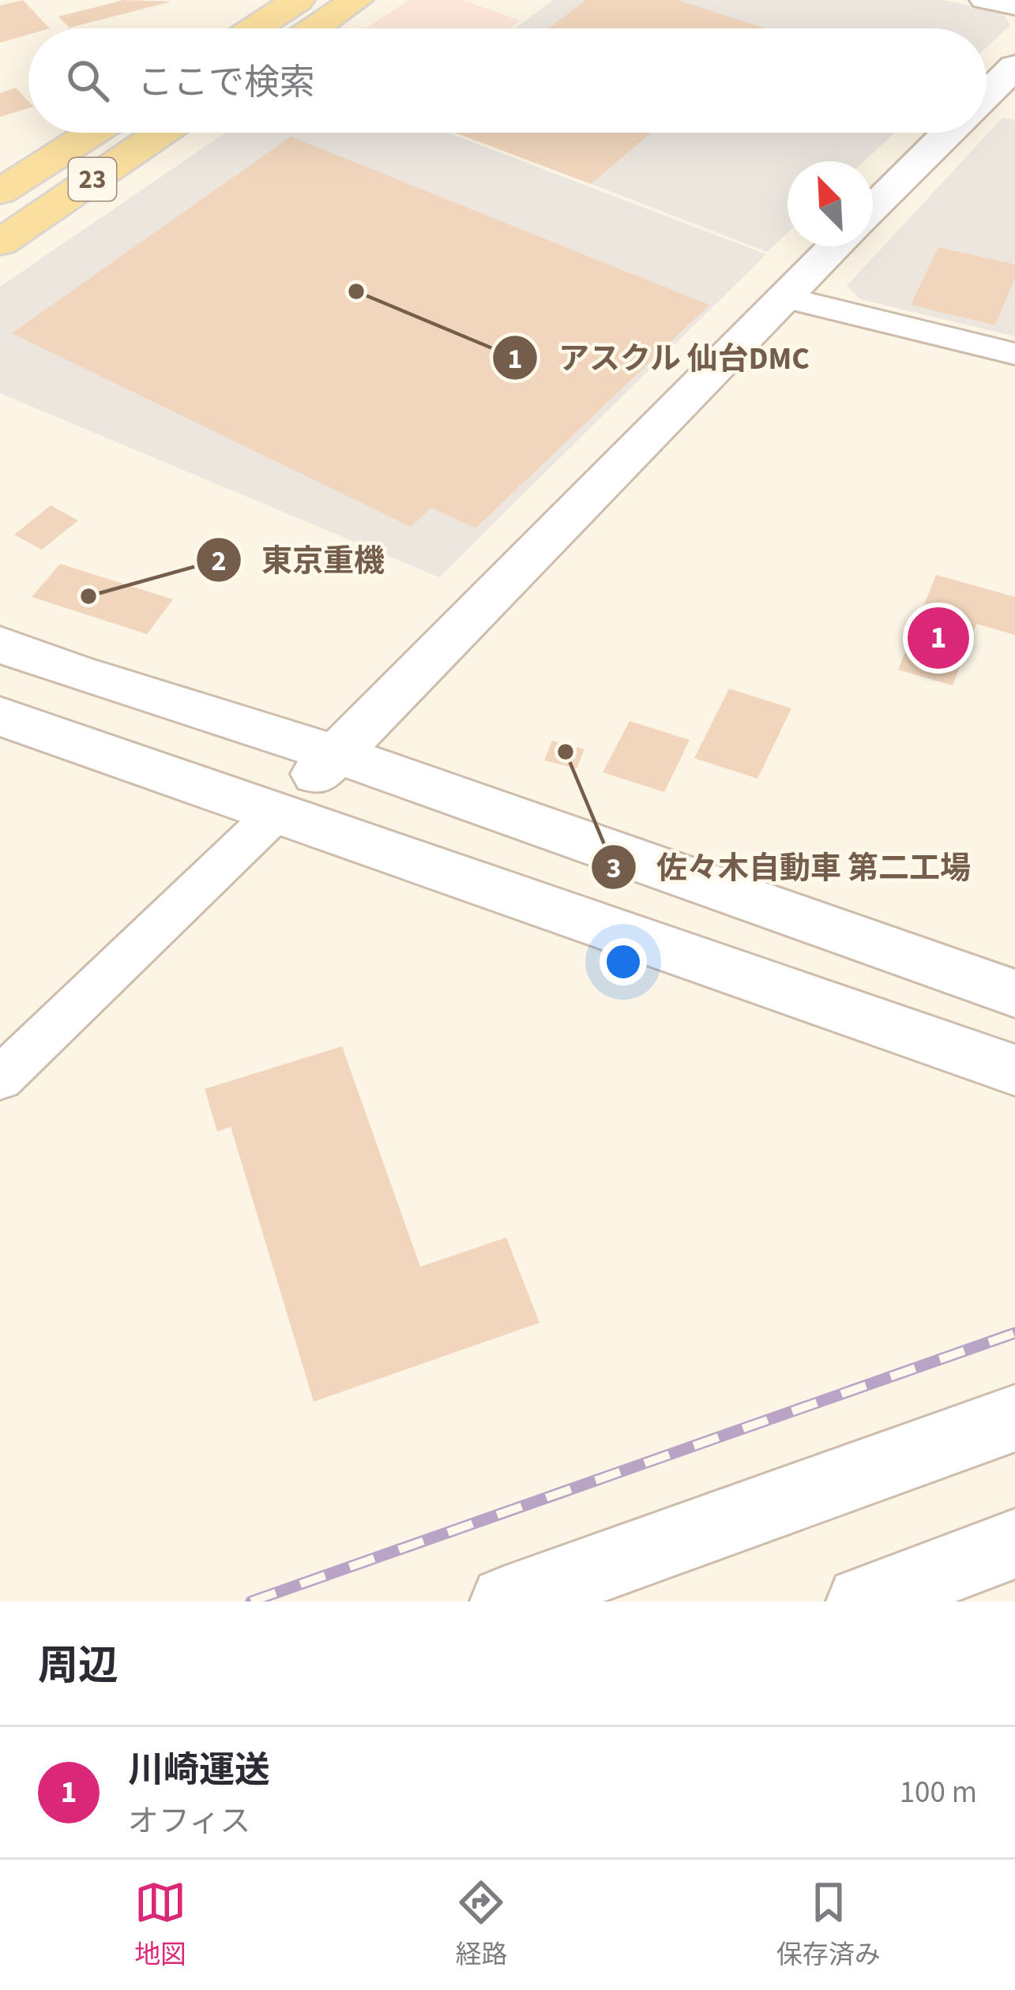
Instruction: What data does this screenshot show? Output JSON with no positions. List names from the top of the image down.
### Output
{
  "streets": {
    "main road": ["23"]
  },
  "places": ["アスクル 仙台DMC", "東京重機", "佐々木自動車 第二工場"],
  "north": "top left",
  "page": {
    "search": "ここで検索",
    "pins": "1",
    "heading": "周辺",
    "list": [
      {
        "mark": "1",
        "name": "川崎運送",
        "note": "オフィス",
        "value": "100 m"
      }
    ],
    "nav": ["地図", "経路", "保存済み"]
  }
}
